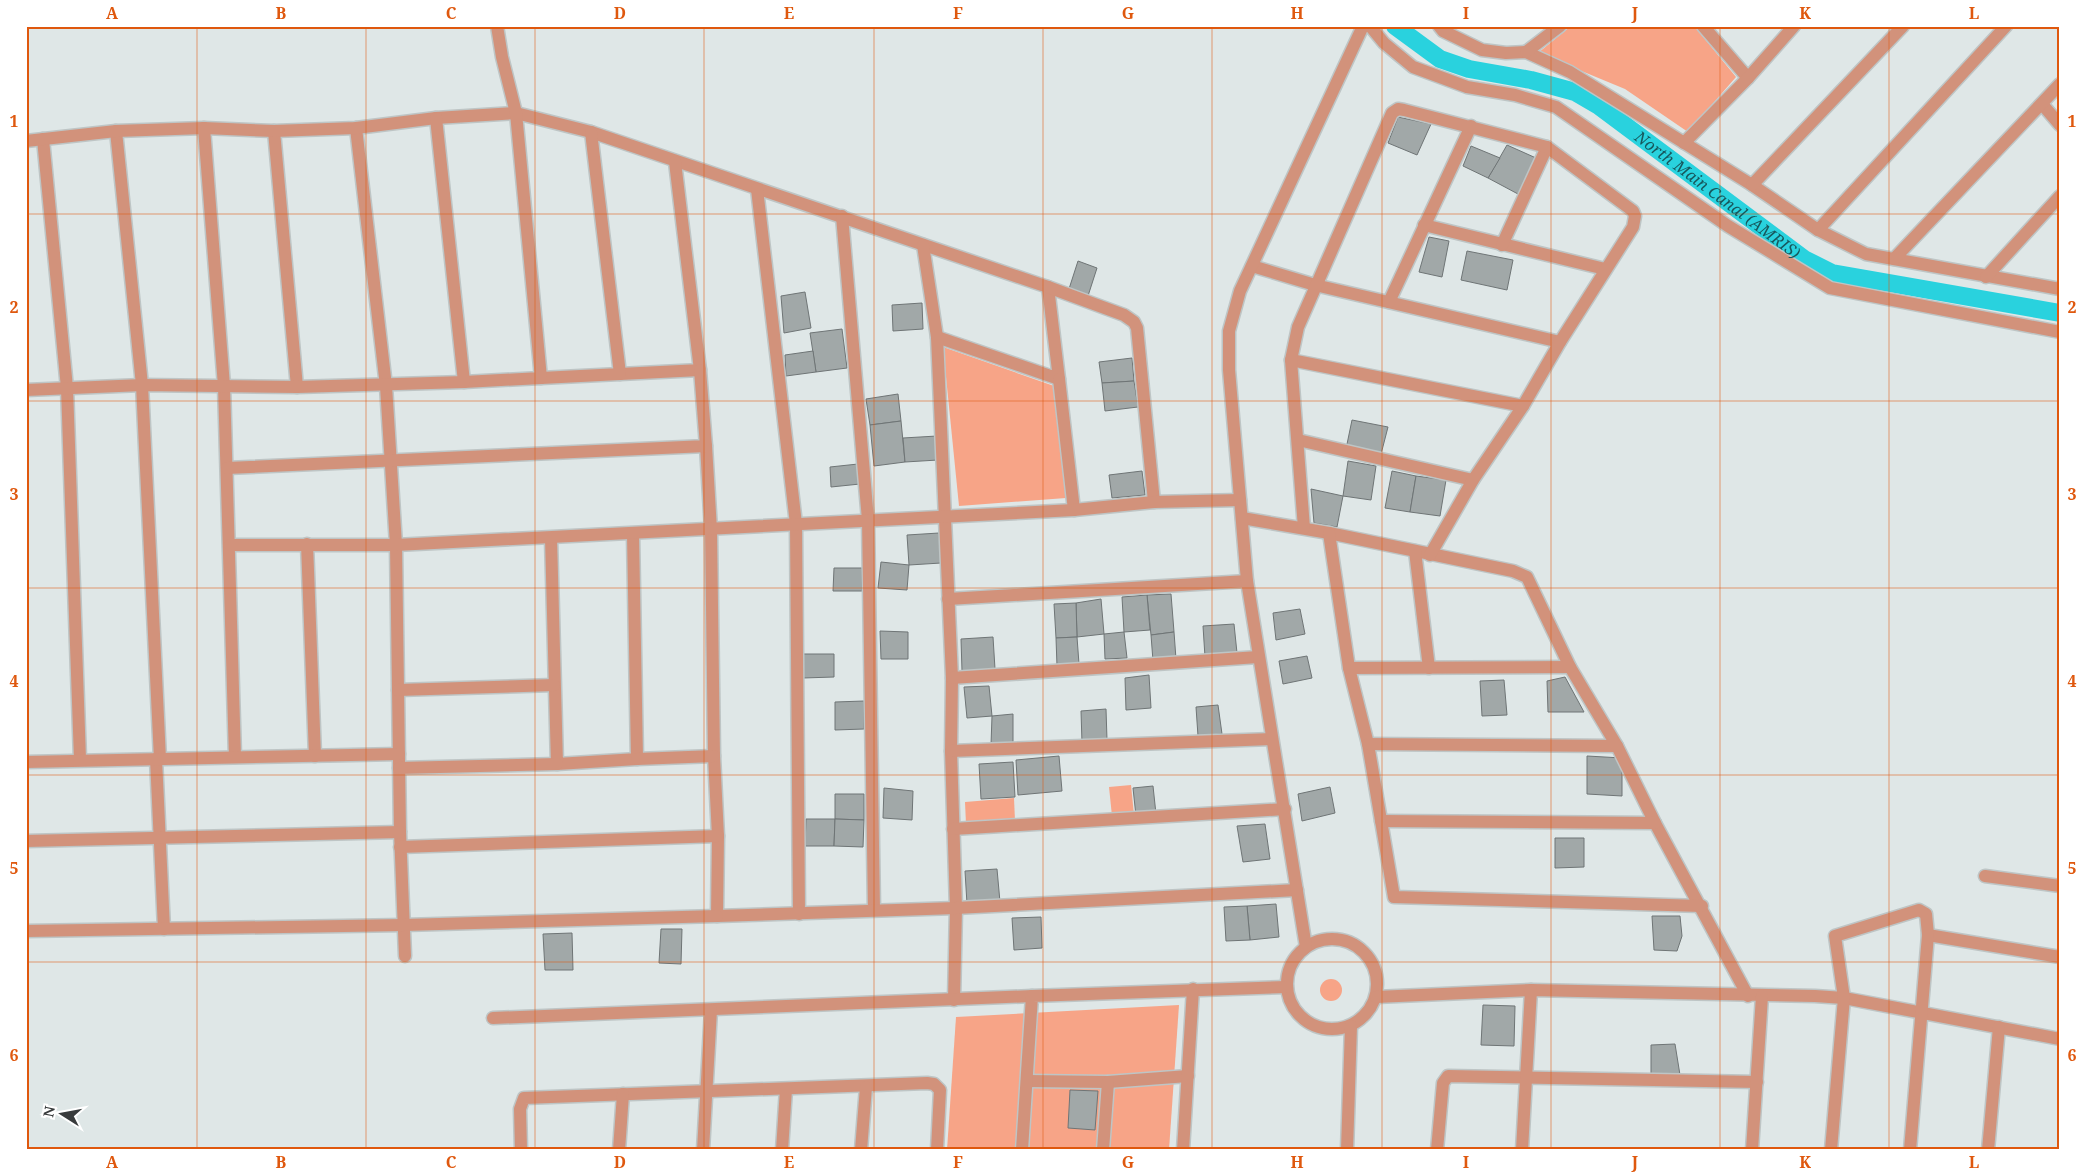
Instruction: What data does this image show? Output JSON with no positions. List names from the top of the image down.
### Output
{
  "water": ["North Main Canal (AMRIS)"],
  "north": "left",
  "grid": {
    "columns": [
      "A",
      "B",
      "C",
      "D",
      "E",
      "F",
      "G",
      "H",
      "I",
      "J",
      "K",
      "L"
    ],
    "rows": [
      "1",
      "2",
      "3",
      "4",
      "5",
      "6"
    ]
  }
}
